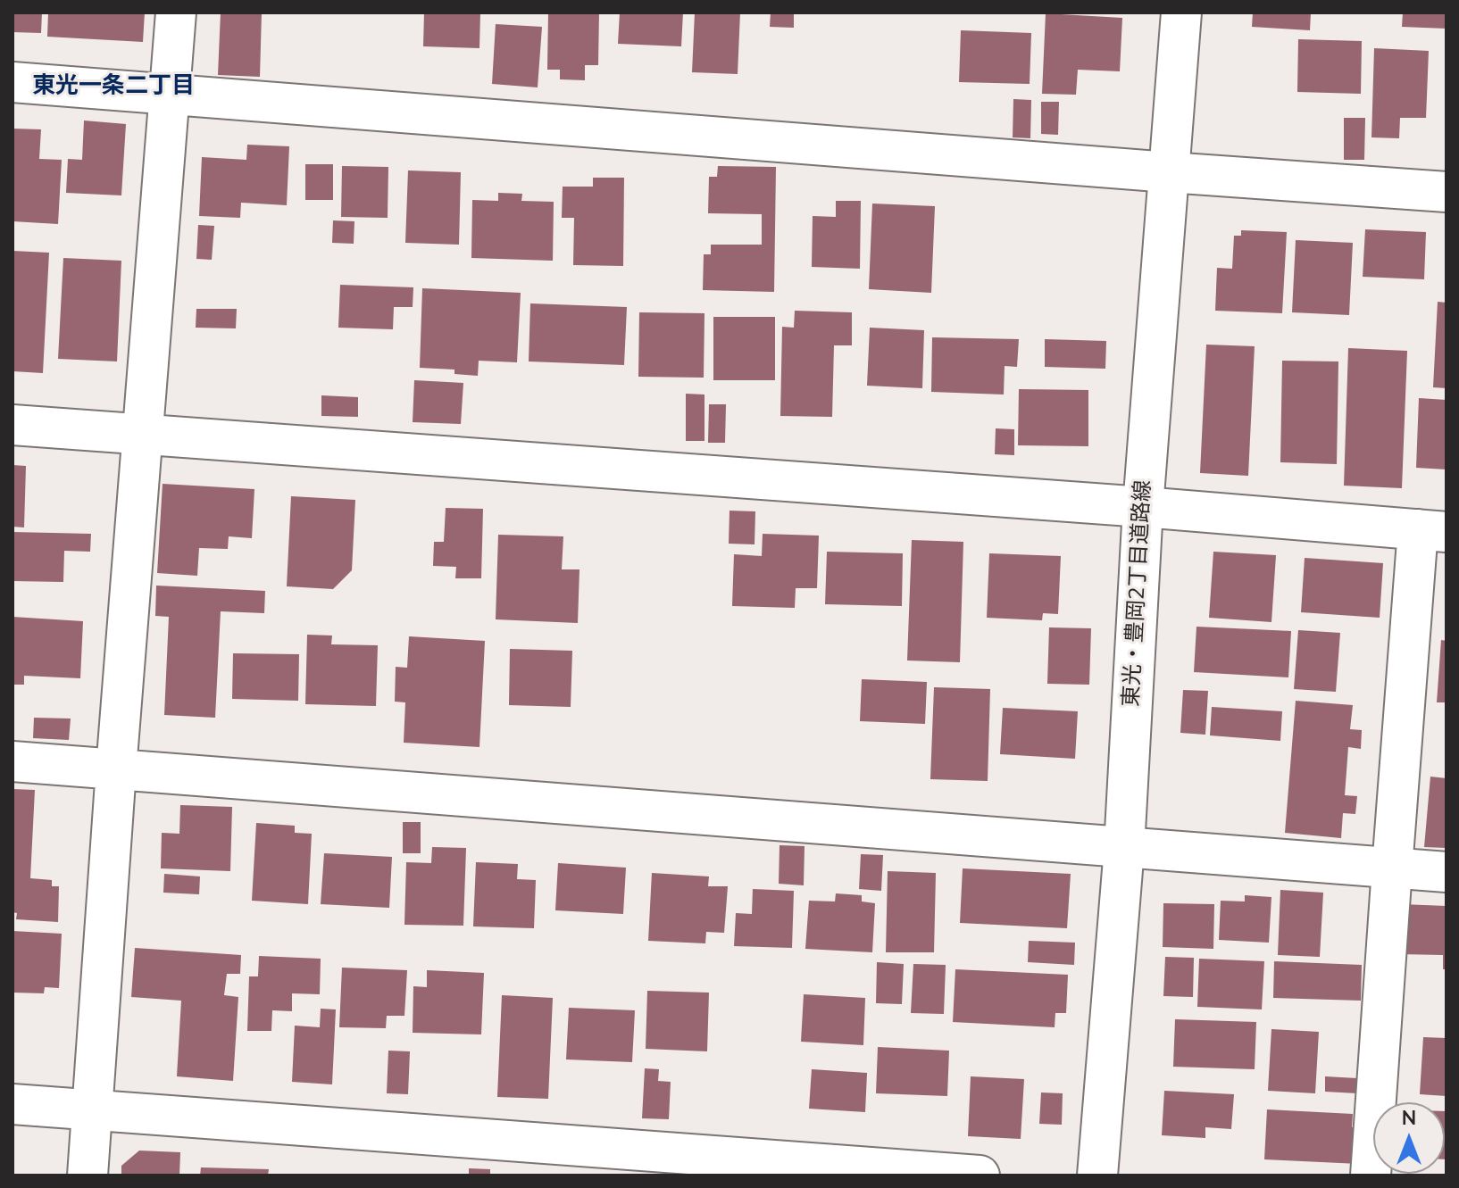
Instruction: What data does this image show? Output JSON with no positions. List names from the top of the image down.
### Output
{
  "streets": {
    "street": ["東光・豊岡2丁目道路線"]
  },
  "districts": ["東光一条二丁目"],
  "north": "top"
}
